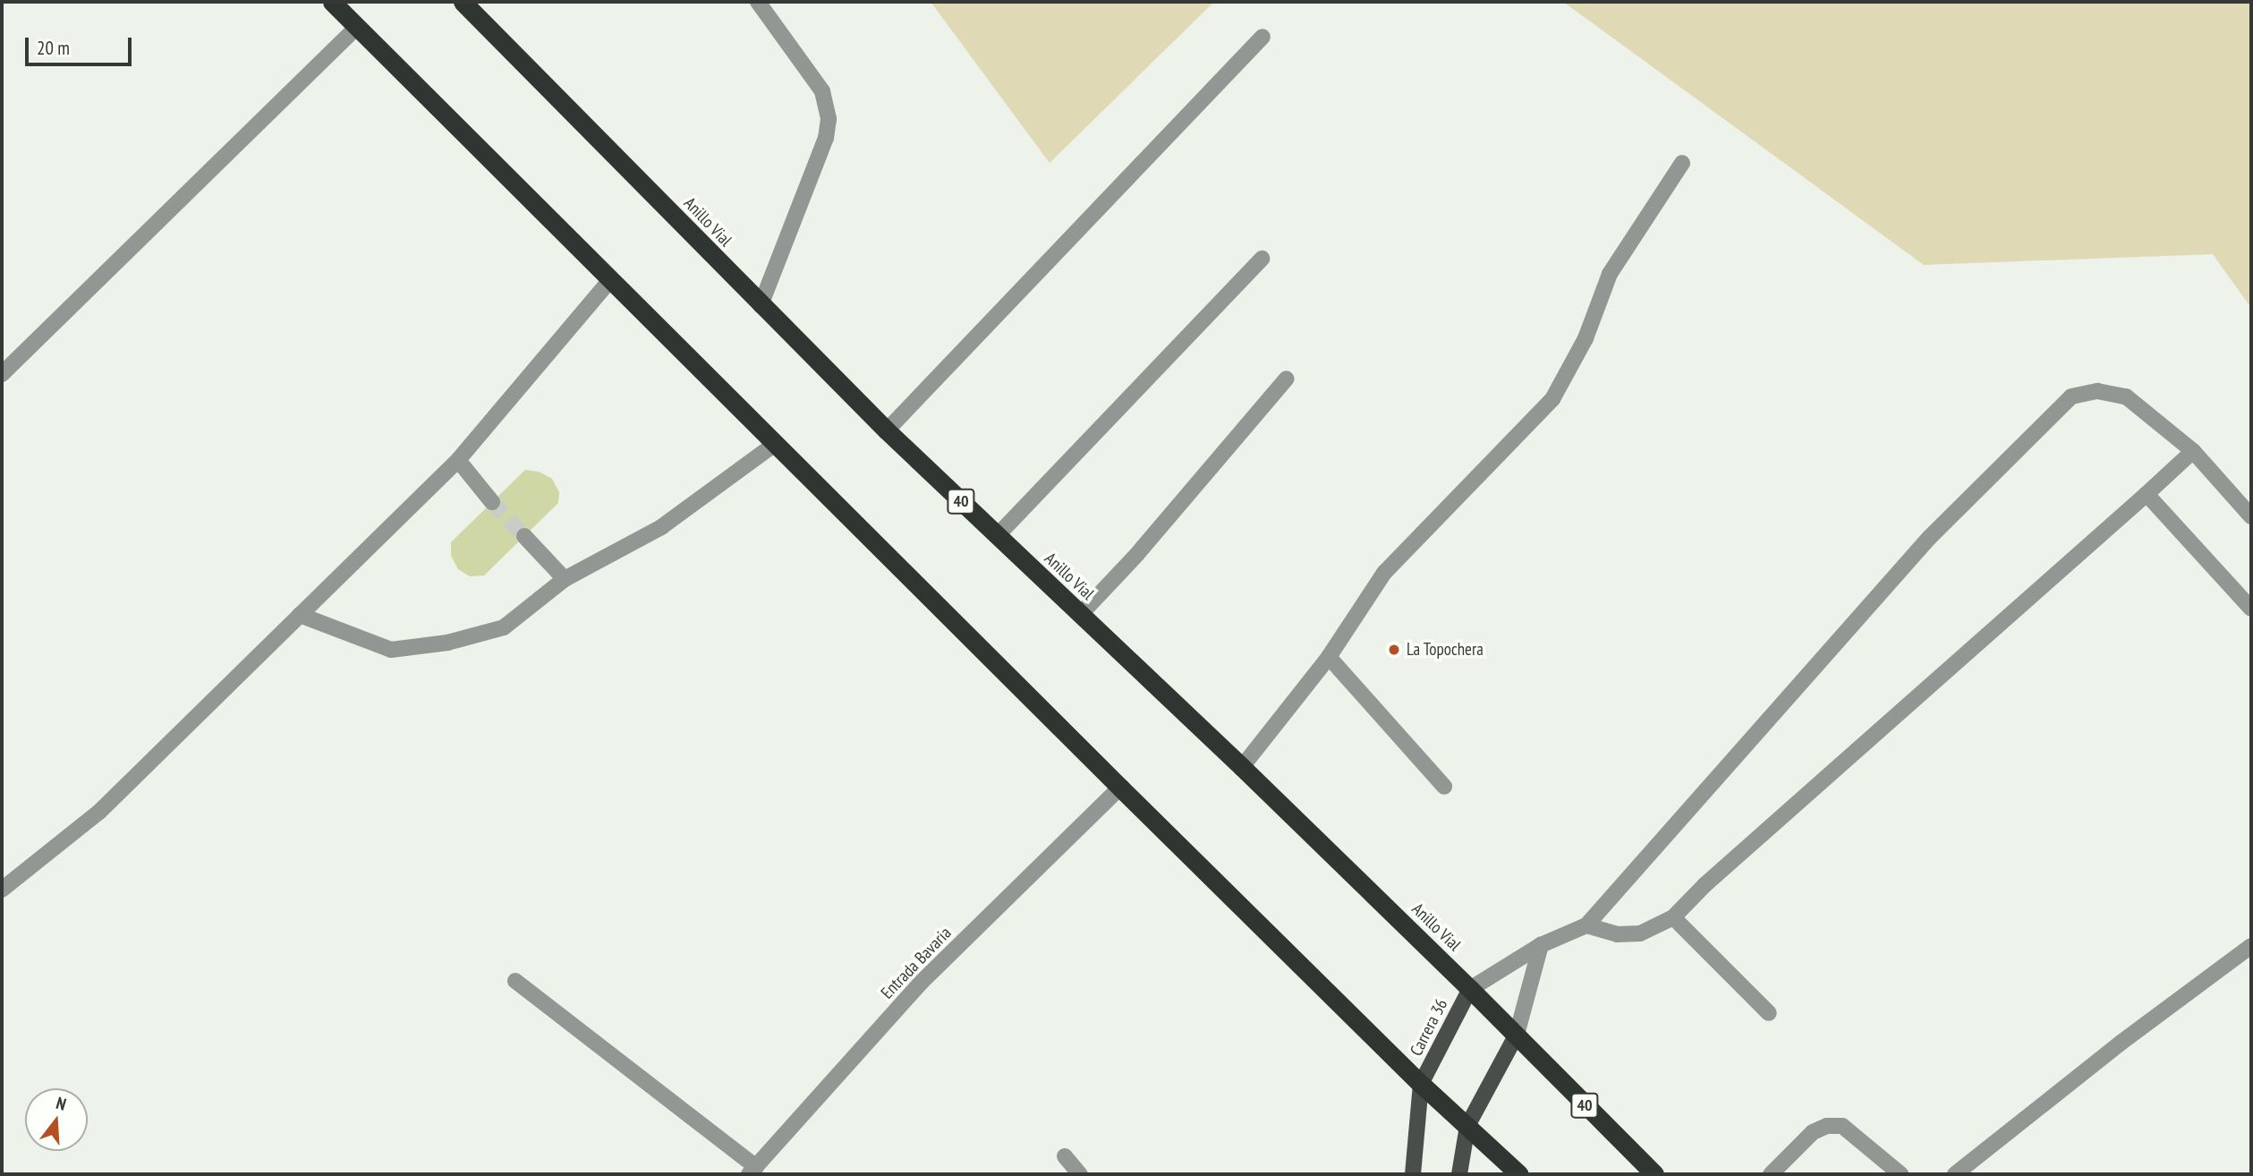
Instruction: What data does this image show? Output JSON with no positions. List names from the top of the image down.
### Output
{
  "streets": {
    "highway": ["Anillo Vial", "40"],
    "main road": ["Carrera 36"],
    "lane": ["Entrada Bavaria"]
  },
  "crossings": [
    ["Anillo Vial", "Carrera 36"]
  ],
  "places": ["La Topochera"],
  "scale_bar": "20 m",
  "north": "top"
}
